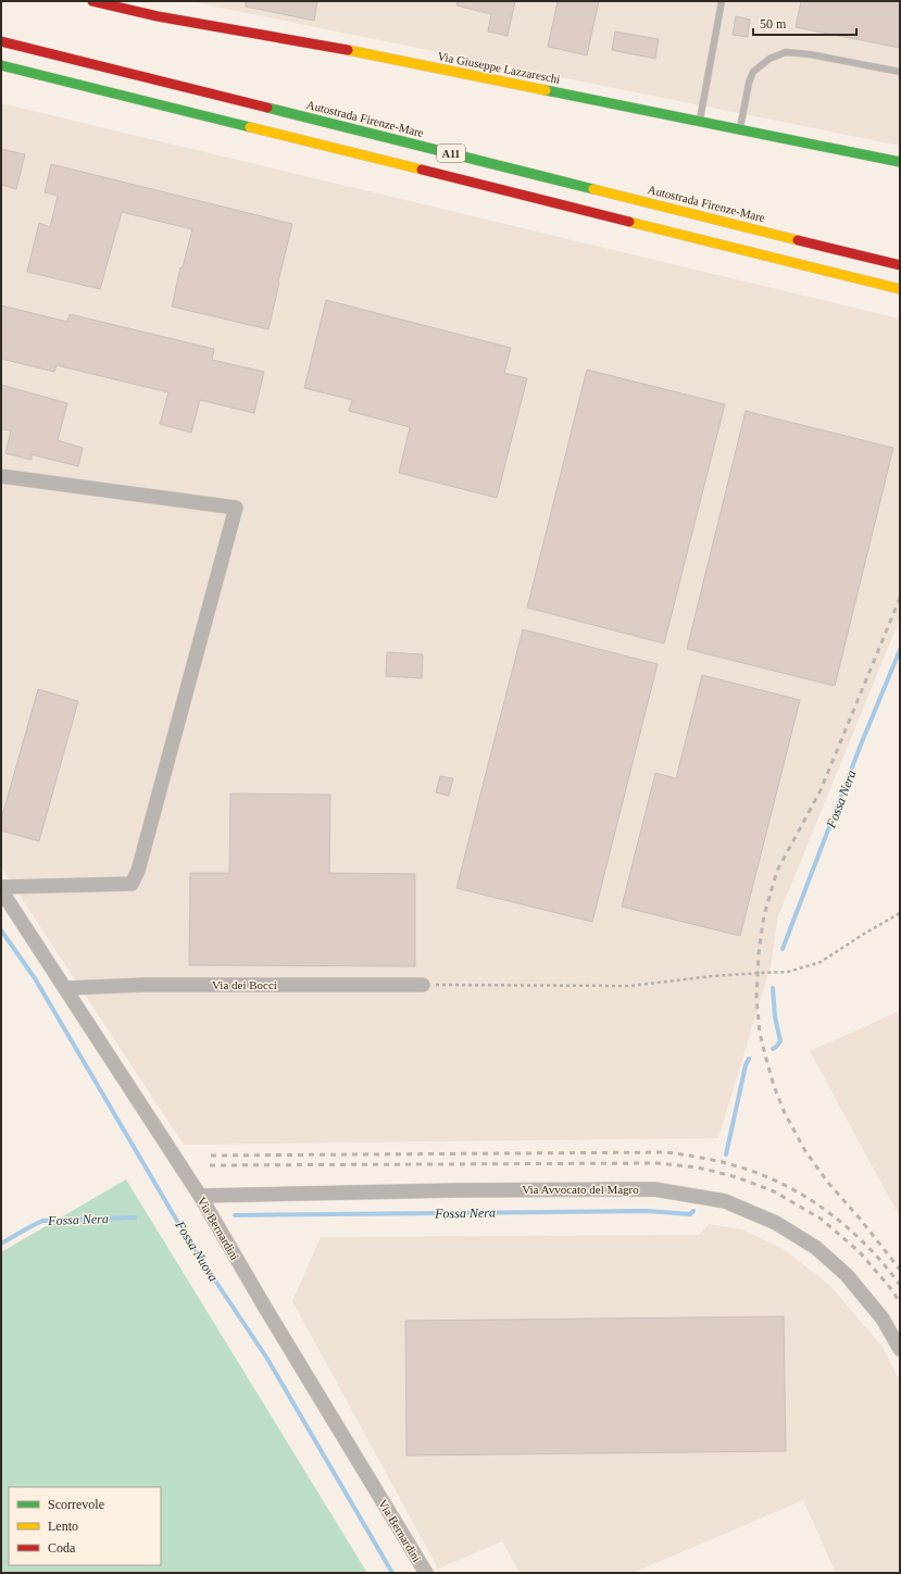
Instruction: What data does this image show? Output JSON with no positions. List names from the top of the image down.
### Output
{
  "streets": {
    "main road": ["Via Giuseppe Lazzareschi", "Autostrada Firenze-Mare", "A11"],
    "street": ["Via dei Bocci", "Via Avvocato del Magro", "Via Bernardini"]
  },
  "crossings": [
    ["Via dei Bocci", "Via Bernardini"],
    ["Via Avvocato del Magro", "Via Bernardini"]
  ],
  "water": ["Fossa Nera", "Fossa Nuova"],
  "legend": ["Scorrevole", "Lento", "Coda"],
  "scale_bar": "50 m"
}
